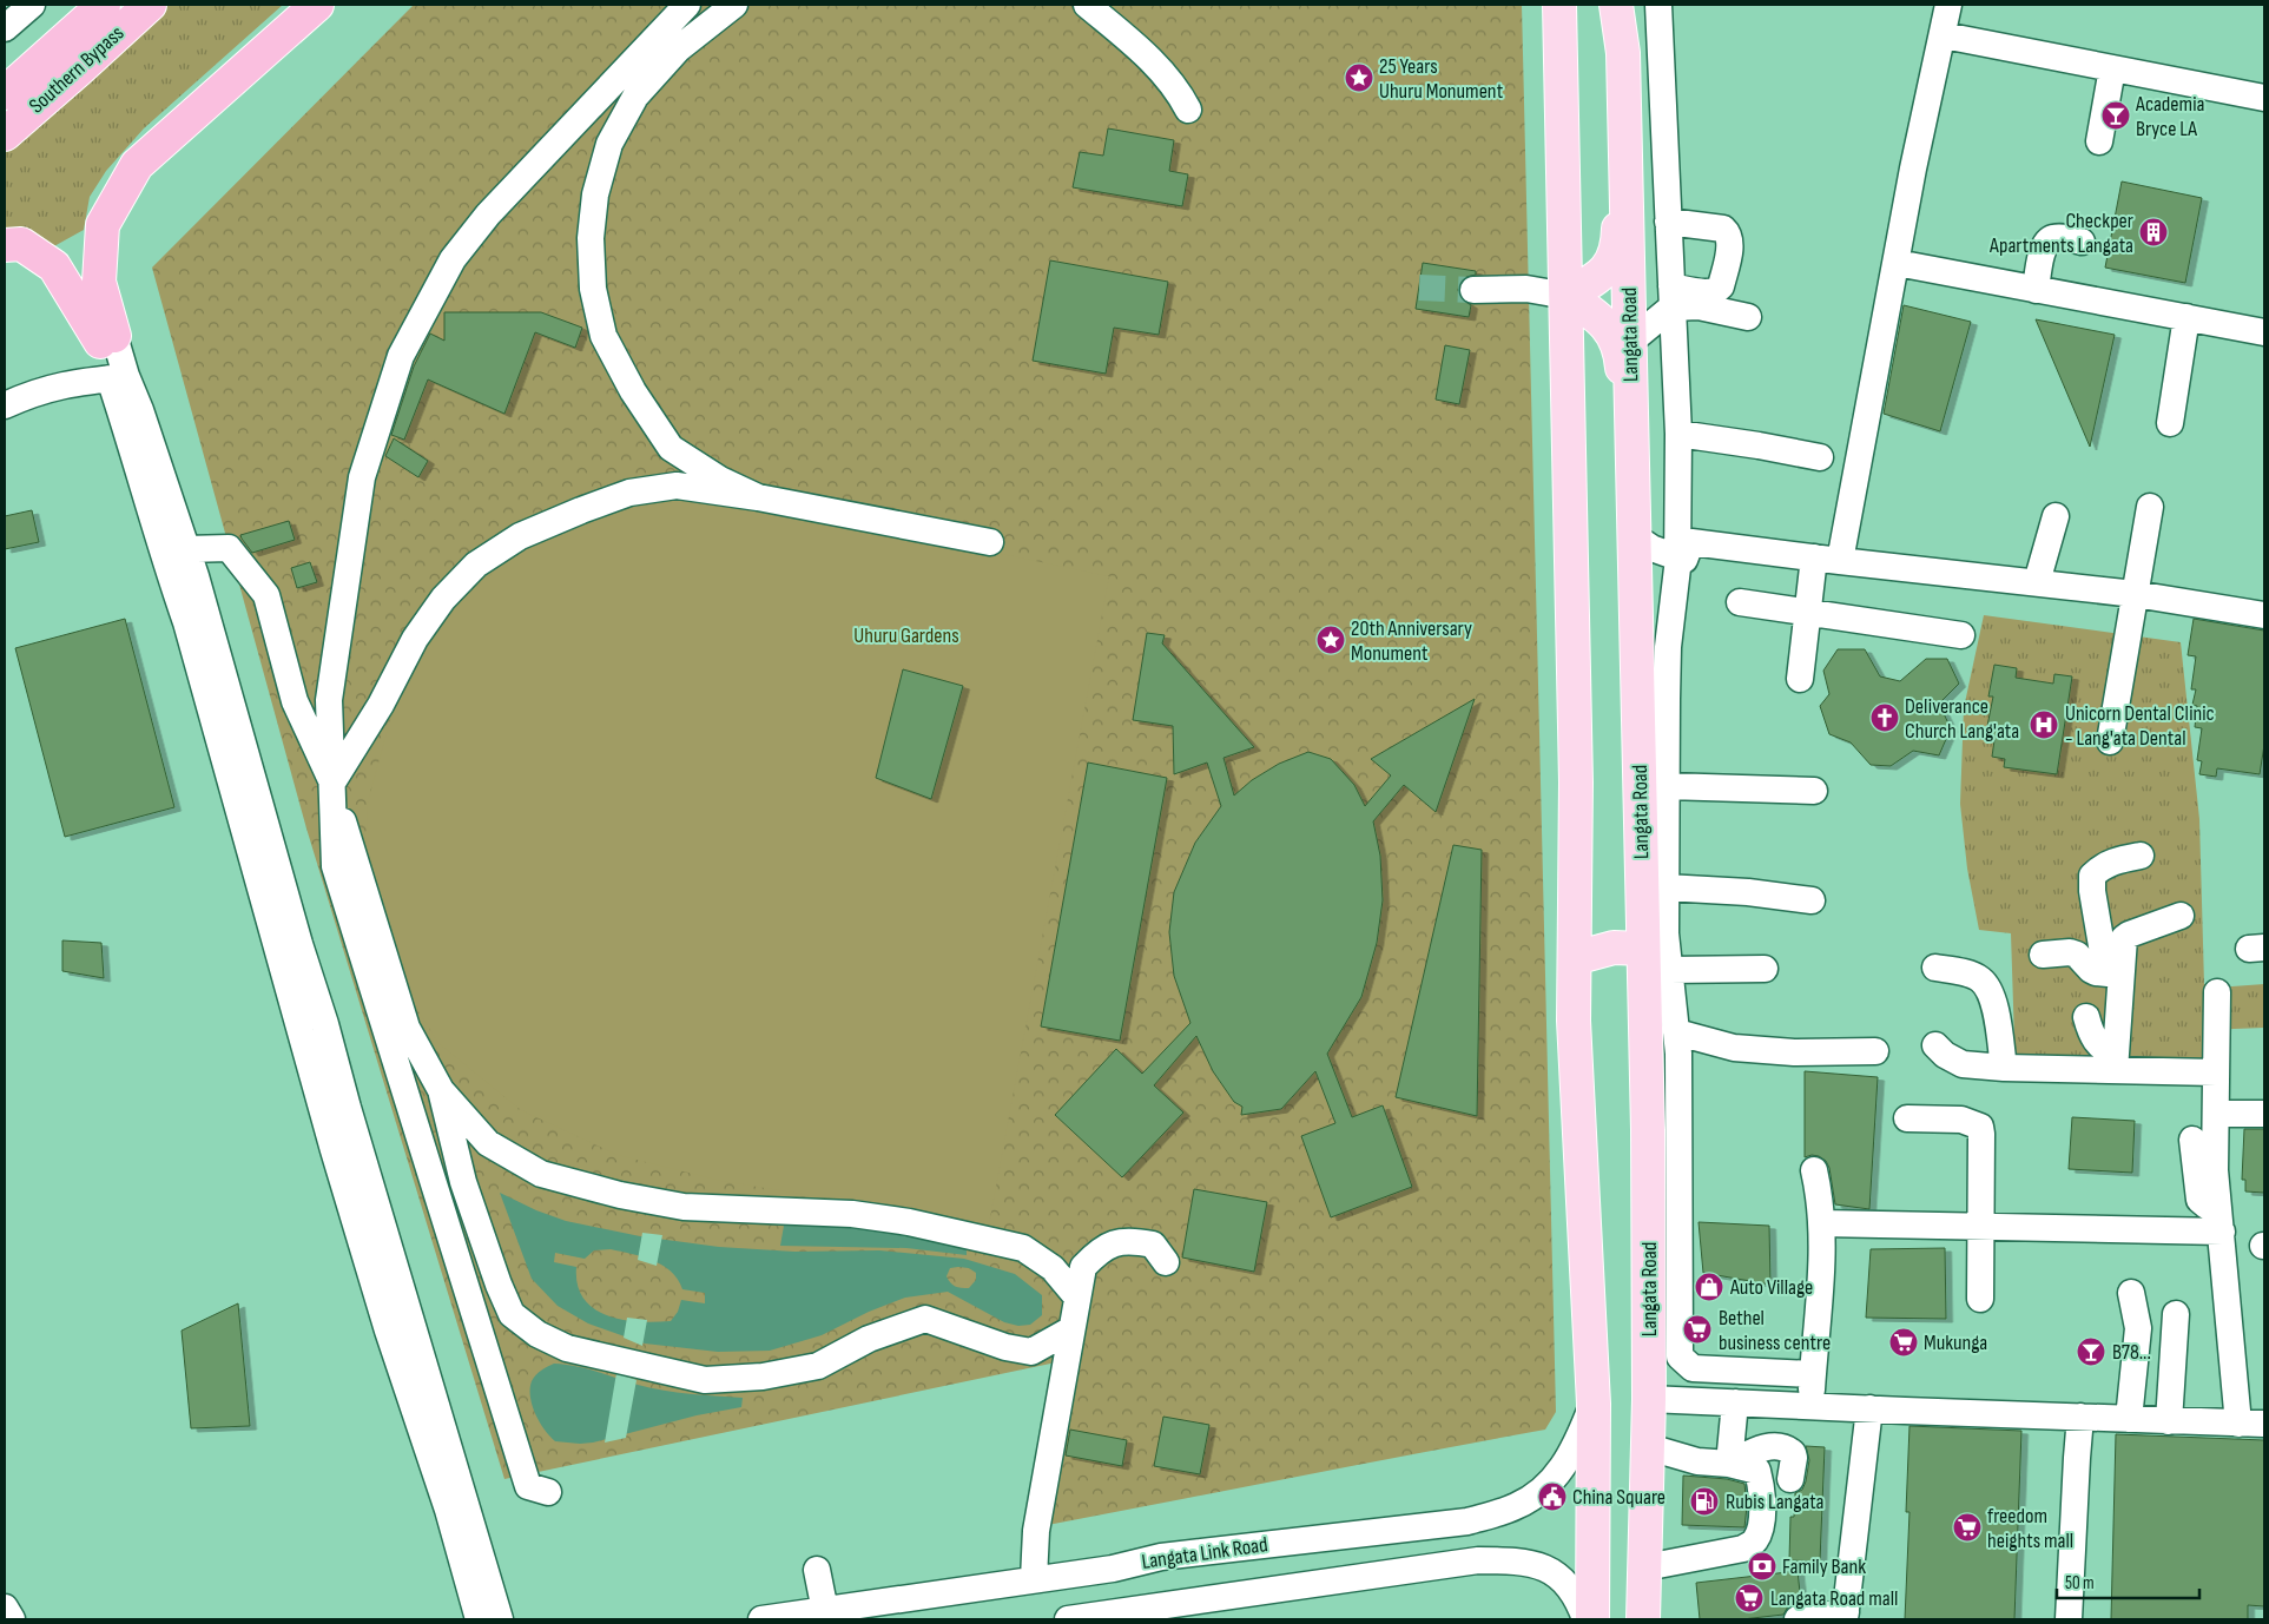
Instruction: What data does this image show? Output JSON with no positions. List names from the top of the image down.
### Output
{
  "streets": {
    "highway": ["Southern Bypass"],
    "main road": ["Langata Road"],
    "street": ["Langata Link Road"]
  },
  "parks": ["Uhuru Gardens"],
  "places": {
    "place": ["25 Years Uhuru Monument", "20th Anniversary Monument"],
    "bar": ["Academia Bryce LA", "B78..."],
    "building": ["Checkper Apartments Langata"],
    "church": ["Deliverance Church Lang'ata"],
    "hospital": ["Unicorn Dental Clinic - Lang'ata Dental"],
    "shop": ["Auto Village"],
    "supermarket": [
      "Bethel business centre",
      "Mukunga",
      "freedom heights mall",
      "Langata Road mall"
    ],
    "public building": ["China Square"],
    "fuel station": ["Rubis Langata"],
    "bank": ["Family Bank"]
  },
  "scale_bar": "50 m"
}
